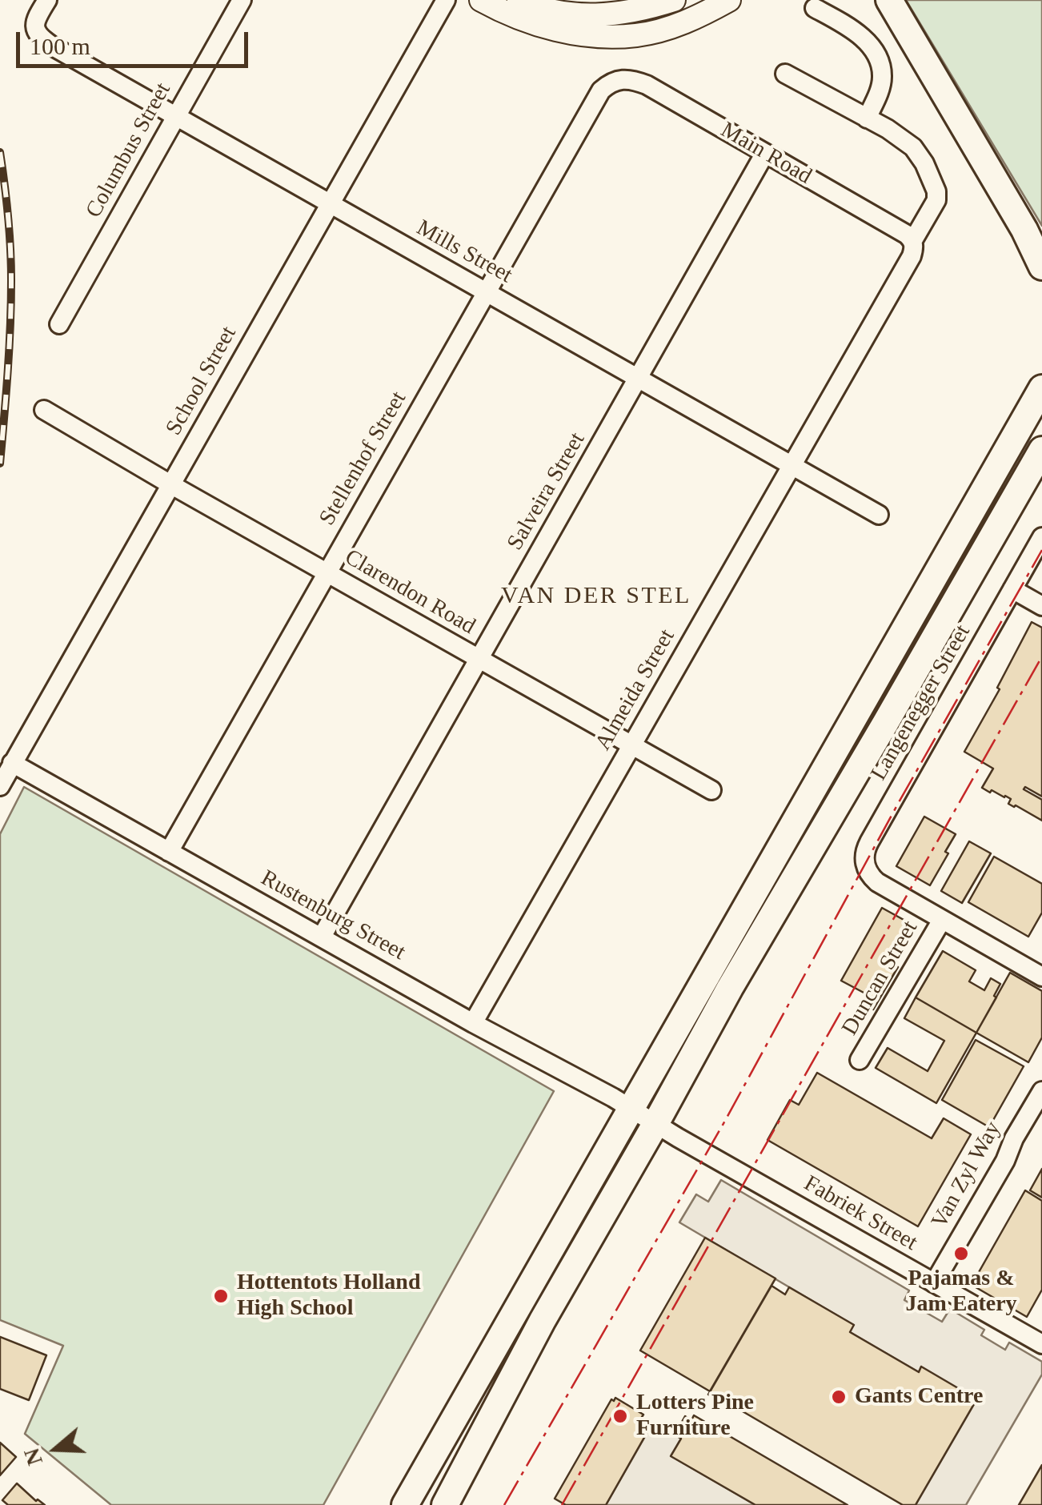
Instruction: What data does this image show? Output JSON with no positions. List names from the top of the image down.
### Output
{
  "streets": {
    "street": [
      "Columbus Street",
      "Main Road",
      "Mills Street",
      "School Street",
      "Stellenhof Street",
      "Salveira Street",
      "Clarendon Road",
      "Almeida Street",
      "Langenegger Street",
      "Rustenburg Street",
      "Duncan Street",
      "Van Zyl Way",
      "Fabriek Street"
    ]
  },
  "crossings": [
    ["Columbus Street", "Mills Street"],
    ["Main Road", "Stellenhof Street"],
    ["Main Road", "Salveira Street"],
    ["Main Road", "Almeida Street"],
    ["Mills Street", "School Street"],
    ["Mills Street", "Stellenhof Street"],
    ["Mills Street", "Salveira Street"],
    ["Mills Street", "Almeida Street"],
    ["School Street", "Clarendon Road"],
    ["School Street", "Rustenburg Street"],
    ["Stellenhof Street", "Clarendon Road"],
    ["Stellenhof Street", "Rustenburg Street"],
    ["Salveira Street", "Clarendon Road"],
    ["Salveira Street", "Rustenburg Street"],
    ["Clarendon Road", "Almeida Street"],
    ["Almeida Street", "Rustenburg Street"],
    ["Langenegger Street", "Duncan Street"],
    ["Rustenburg Street", "Fabriek Street"],
    ["Van Zyl Way", "Fabriek Street"]
  ],
  "districts": ["VAN DER STEL"],
  "places": [
    "Pajamas & Jam Eatery",
    "Hottentots Holland High School",
    "Gants Centre",
    "Lotters Pine Furniture"
  ],
  "scale_bar": "100 m",
  "north": "left"
}
